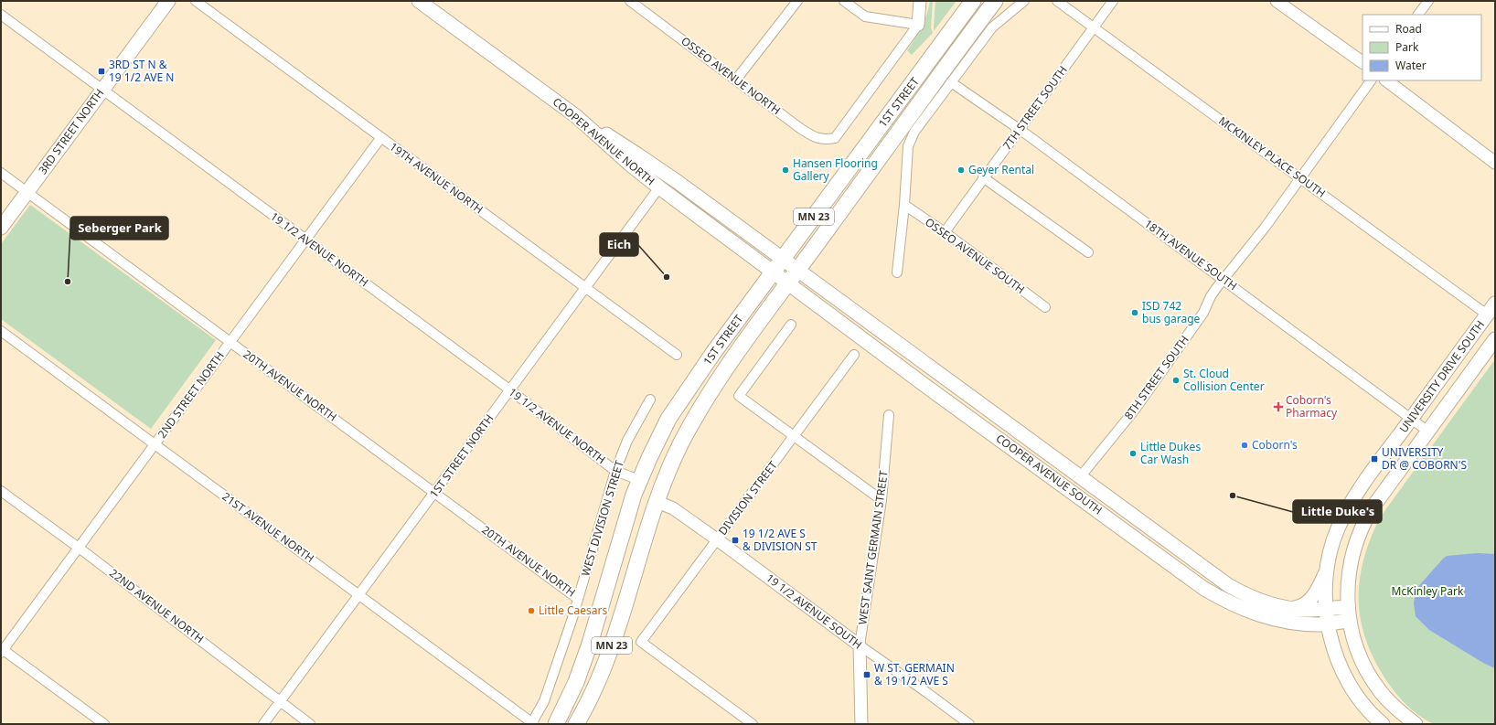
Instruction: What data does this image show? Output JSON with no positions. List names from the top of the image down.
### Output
{
  "streets": {
    "highway": ["1ST STREET", "MN 23"],
    "main road": [
      "3RD STREET NORTH",
      "COOPER AVENUE NORTH",
      "UNIVERSITY DRIVE SOUTH",
      "COOPER AVENUE SOUTH"
    ],
    "street": [
      "OSSEO AVENUE NORTH",
      "7TH STREET SOUTH",
      "MCKINLEY PLACE SOUTH",
      "19TH AVENUE NORTH",
      "19 1/2 AVENUE NORTH",
      "18TH AVENUE SOUTH",
      "OSSEO AVENUE SOUTH",
      "8TH STREET SOUTH",
      "20TH AVENUE NORTH",
      "2ND STREET NORTH",
      "1ST STREET NORTH",
      "DIVISION STREET",
      "WEST DIVISION STREET",
      "21ST AVENUE NORTH",
      "WEST SAINT GERMAIN STREET",
      "22ND AVENUE NORTH",
      "19 1/2 AVENUE SOUTH"
    ]
  },
  "crossings": [
    ["1ST STREET", "COOPER AVENUE NORTH"],
    ["1ST STREET", "19 1/2 AVENUE NORTH"],
    ["1ST STREET", "COOPER AVENUE SOUTH"],
    ["1ST STREET", "19 1/2 AVENUE SOUTH"],
    ["7TH STREET SOUTH", "MCKINLEY PLACE SOUTH"],
    ["7TH STREET SOUTH", "18TH AVENUE SOUTH"],
    ["7TH STREET SOUTH", "OSSEO AVENUE SOUTH"],
    ["3RD STREET NORTH", "19 1/2 AVENUE NORTH"],
    ["3RD STREET NORTH", "20TH AVENUE NORTH"],
    ["COOPER AVENUE NORTH", "1ST STREET NORTH"],
    ["COOPER AVENUE NORTH", "COOPER AVENUE SOUTH"],
    ["MCKINLEY PLACE SOUTH", "UNIVERSITY DRIVE SOUTH"],
    ["MCKINLEY PLACE SOUTH", "8TH STREET SOUTH"],
    ["19TH AVENUE NORTH", "2ND STREET NORTH"],
    ["19TH AVENUE NORTH", "1ST STREET NORTH"],
    ["19 1/2 AVENUE NORTH", "2ND STREET NORTH"],
    ["19 1/2 AVENUE NORTH", "1ST STREET NORTH"],
    ["19 1/2 AVENUE NORTH", "WEST DIVISION STREET"],
    ["18TH AVENUE SOUTH", "UNIVERSITY DRIVE SOUTH"],
    ["18TH AVENUE SOUTH", "8TH STREET SOUTH"],
    ["20TH AVENUE NORTH", "2ND STREET NORTH"],
    ["20TH AVENUE NORTH", "1ST STREET NORTH"],
    ["20TH AVENUE NORTH", "WEST DIVISION STREET"],
    ["2ND STREET NORTH", "21ST AVENUE NORTH"],
    ["2ND STREET NORTH", "22ND AVENUE NORTH"],
    ["1ST STREET NORTH", "21ST AVENUE NORTH"],
    ["1ST STREET NORTH", "22ND AVENUE NORTH"],
    ["DIVISION STREET", "19 1/2 AVENUE SOUTH"],
    ["WEST DIVISION STREET", "21ST AVENUE NORTH"],
    ["WEST SAINT GERMAIN STREET", "19 1/2 AVENUE SOUTH"]
  ],
  "parks": ["McKinley Park"],
  "places": {
    "transit": [
      "3RD ST N & 19 1/2 AVE N",
      "UNIVERSITY DR @ COBORN'S",
      "19 1/2 AVE S & DIVISION ST",
      "W ST. GERMAIN & 19 1/2 AVE S"
    ],
    "other": [
      "Hansen Flooring Gallery",
      "Geyer Rental",
      "Eich",
      "Seberger Park",
      "ISD 742 bus garage",
      "St. Cloud Collision Center",
      "Coborn's",
      "Little Dukes Car Wash",
      "Little Duke's",
      "Little Caesars"
    ],
    "health": ["Coborn's Pharmacy"]
  },
  "legend": ["Road", "Park", "Water"]
}
